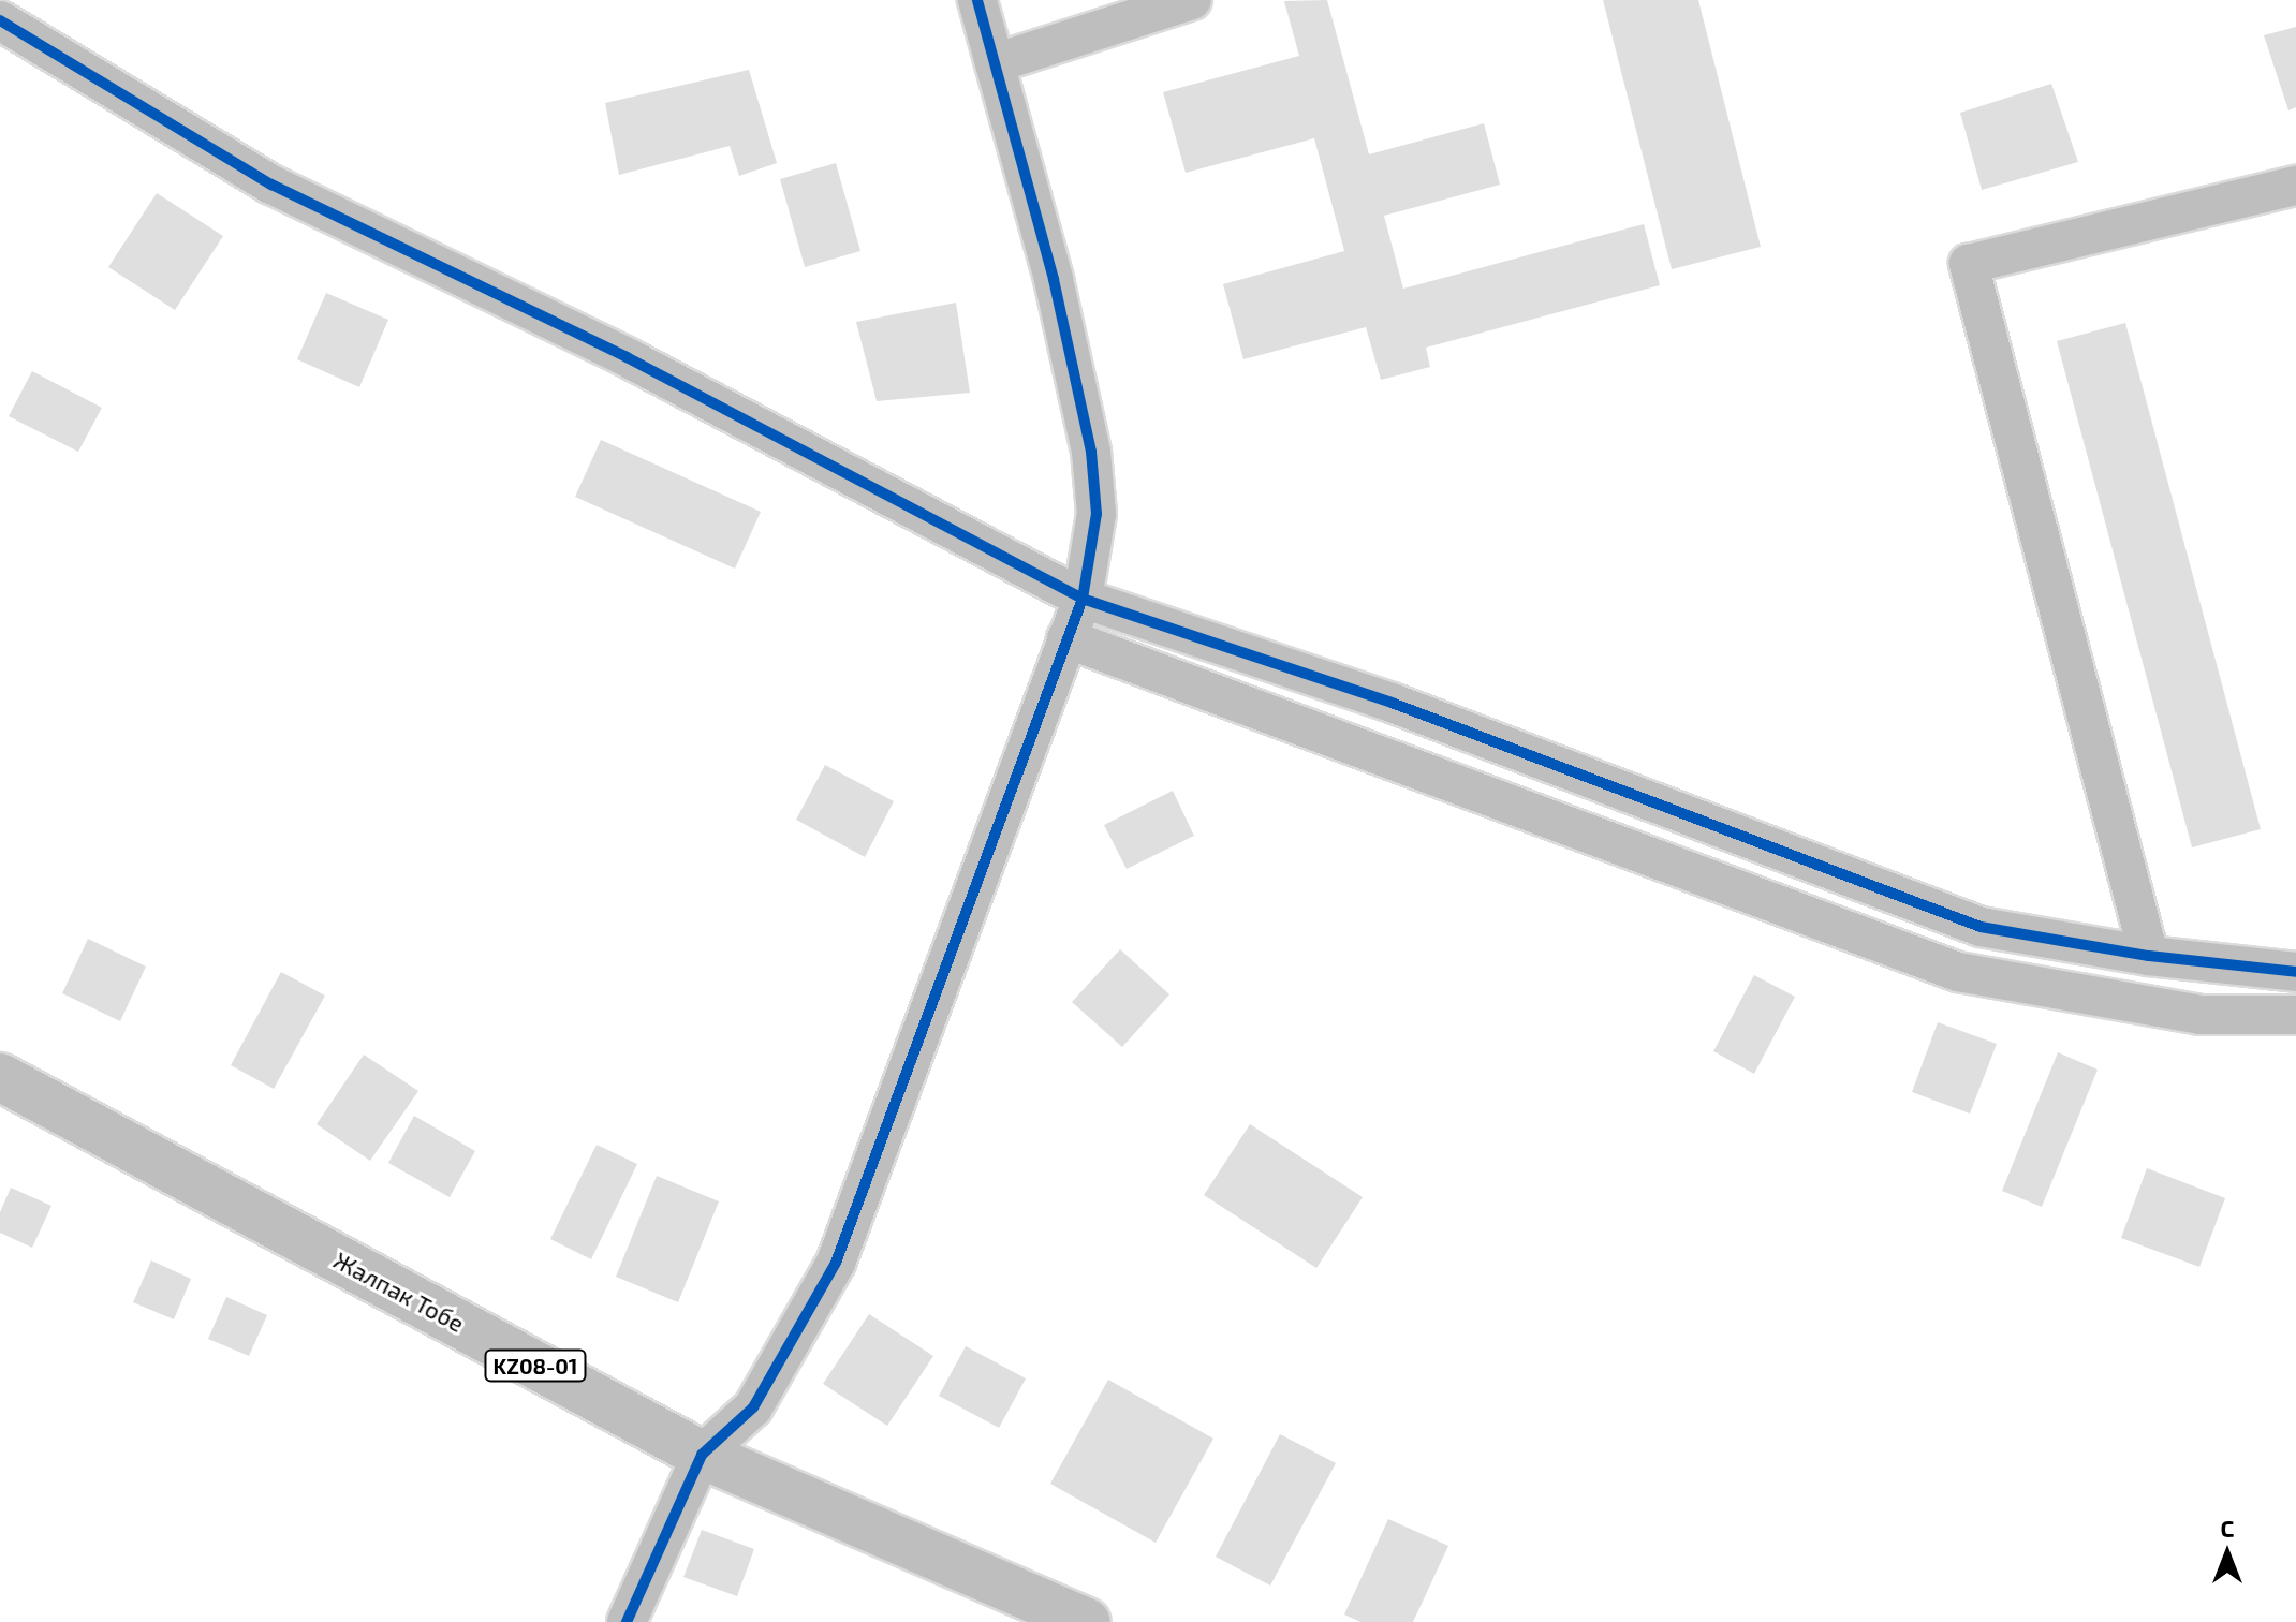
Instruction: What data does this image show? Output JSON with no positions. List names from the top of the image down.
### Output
{
  "streets": {
    "main road": ["Жалпак Тобе", "KZ08-01"]
  },
  "north": "top"
}
